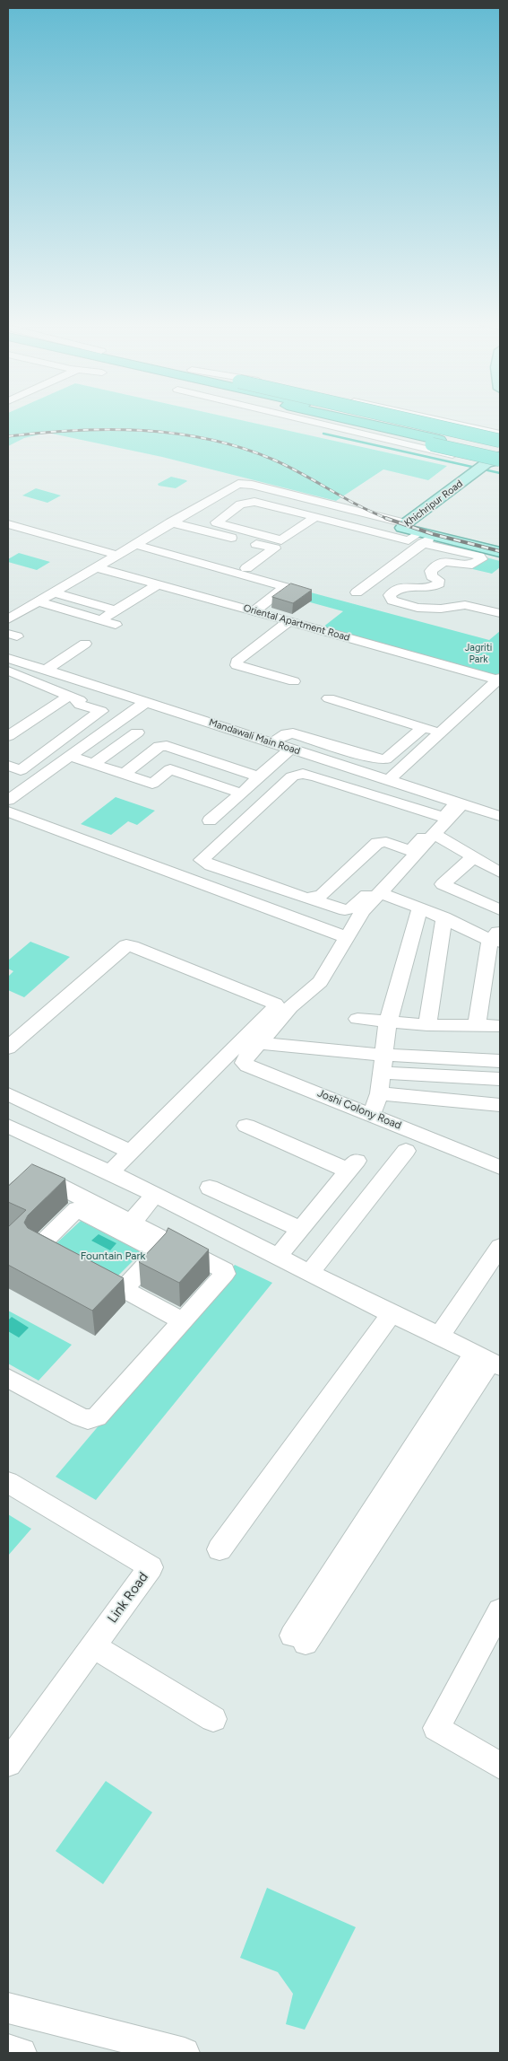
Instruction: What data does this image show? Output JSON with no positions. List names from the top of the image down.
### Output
{
  "streets": {
    "main road": ["Khichripur Road"],
    "street": [
      "Oriental Apartment Road",
      "Mandawali Main Road",
      "Joshi Colony Road",
      "Link Road"
    ]
  },
  "parks": ["Jagriti Park", "Fountain Park"]
}
